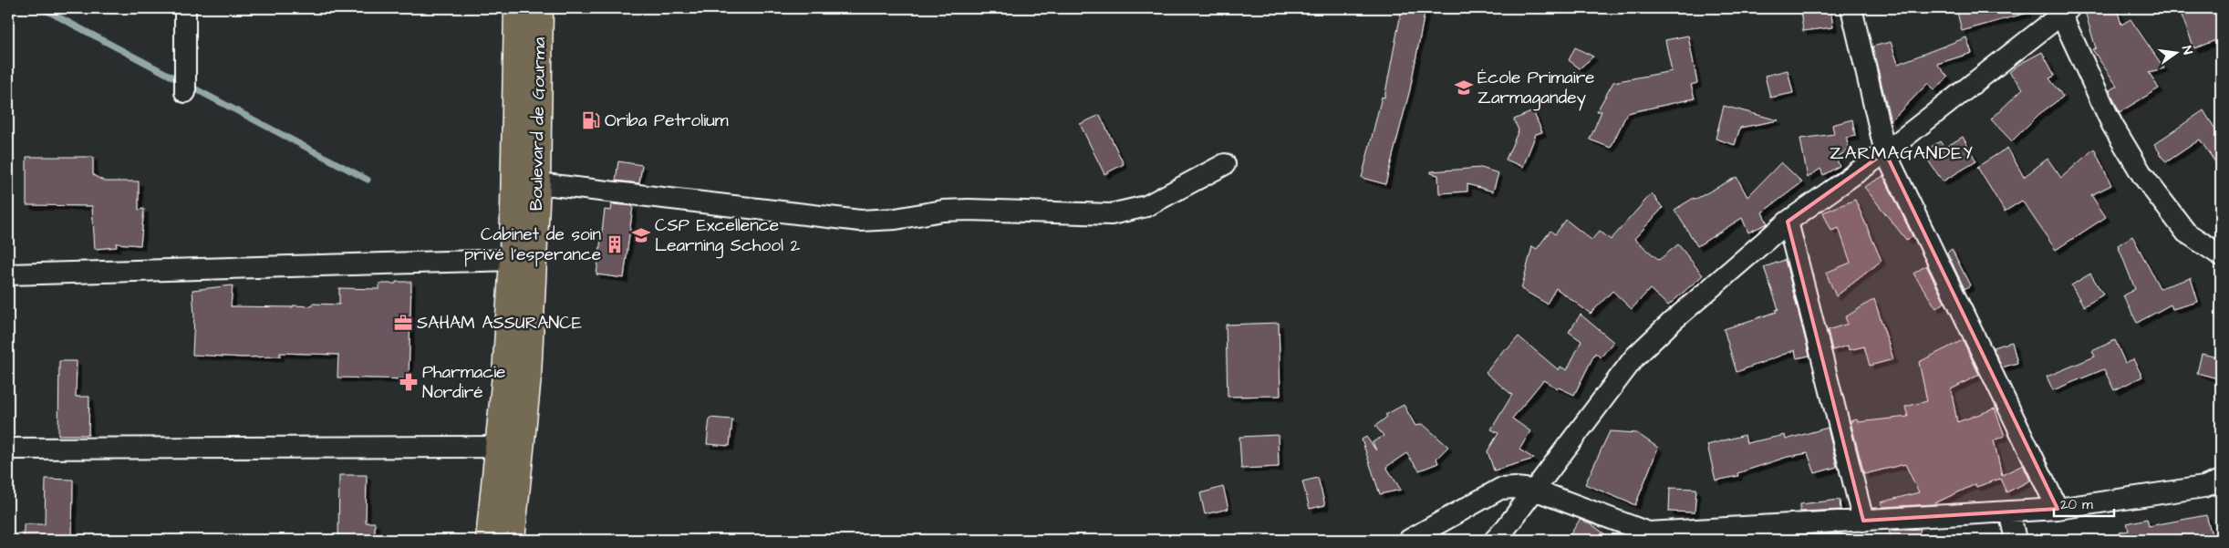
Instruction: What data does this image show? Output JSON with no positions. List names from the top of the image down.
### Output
{
  "streets": {
    "highway": ["Boulevard de Gourma"]
  },
  "districts": ["ZARMAGANDEY"],
  "places": {
    "school or university": ["École Primaire Zarmagandey", "CSP Excellence Learning School 2"],
    "fuel station": ["Oriba Petrolium"],
    "building": ["Cabinet de soin privé l'esperance"],
    "office": ["SAHAM ASSURANCE"],
    "pharmacy": ["Pharmacie Nordiré"]
  },
  "scale_bar": "20 m",
  "north": "right"
}
